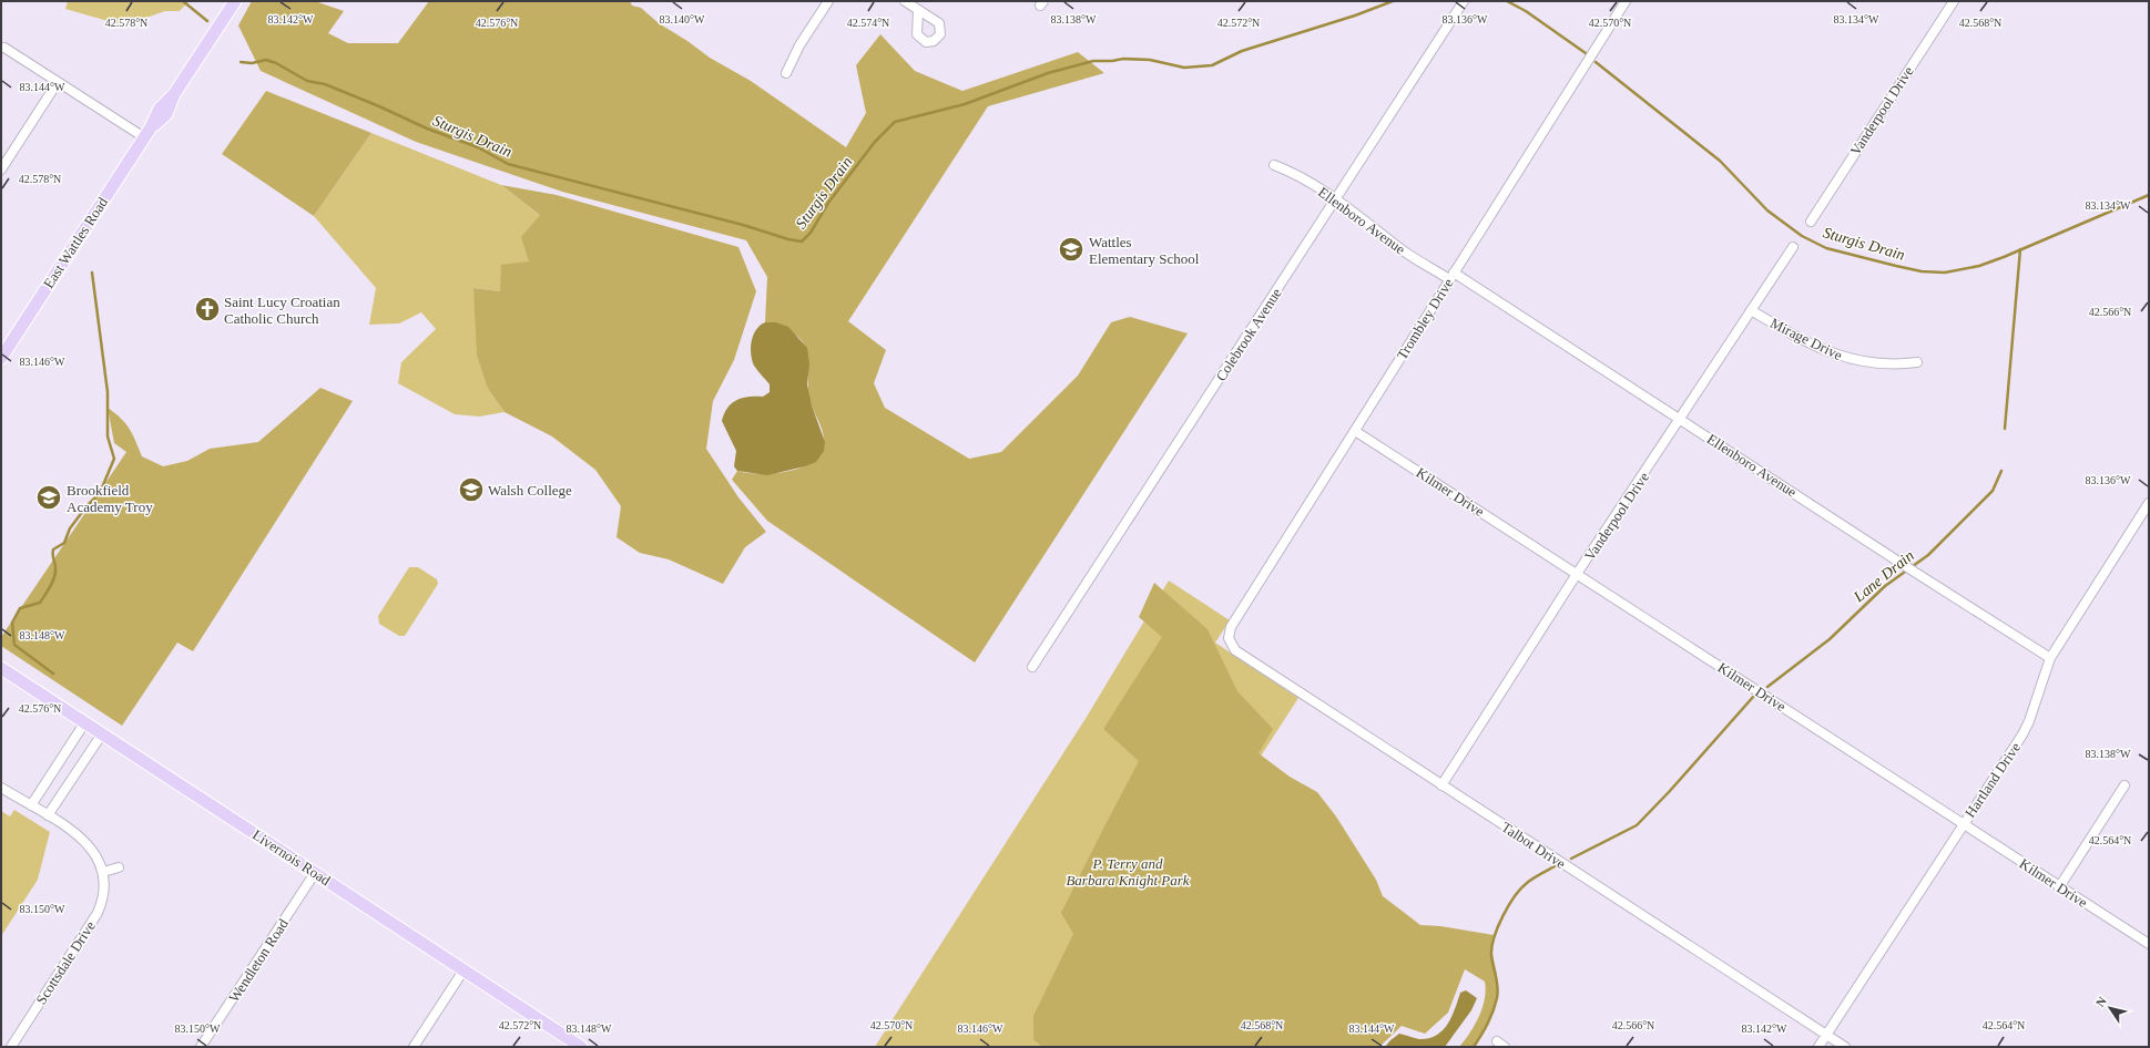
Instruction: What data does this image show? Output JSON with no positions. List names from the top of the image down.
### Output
{
  "streets": {
    "main road": ["East Wattles Road", "Livernois Road"],
    "street": [
      "Vanderpool Drive",
      "Ellenboro Avenue",
      "Trombley Drive",
      "Colebrook Avenue",
      "Mirage Drive",
      "Kilmer Drive",
      "Hartland Drive",
      "Talbot Drive",
      "Wendleton Road",
      "Scottsdale Drive"
    ]
  },
  "crossings": [
    ["Vanderpool Drive", "Ellenboro Avenue"],
    ["Vanderpool Drive", "Mirage Drive"],
    ["Vanderpool Drive", "Kilmer Drive"],
    ["Vanderpool Drive", "Talbot Drive"],
    ["Ellenboro Avenue", "Trombley Drive"],
    ["Ellenboro Avenue", "Colebrook Avenue"],
    ["Ellenboro Avenue", "Hartland Drive"],
    ["Trombley Drive", "Kilmer Drive"],
    ["Trombley Drive", "Talbot Drive"],
    ["Kilmer Drive", "Hartland Drive"],
    ["Hartland Drive", "Talbot Drive"],
    ["Livernois Road", "Wendleton Road"]
  ],
  "water": ["Sturgis Drain", "Lane Drain"],
  "parks": ["P. Terry and Barbara Knight Park"],
  "places": {
    "school or university": ["Wattles Elementary School", "Walsh College", "Brookfield Academy Troy"],
    "church": ["Saint Lucy Croatian Catholic Church"]
  },
  "north": "top left",
  "coordinates": [
    "83.136°W",
    "83.142°W",
    "83.140°W",
    "83.138°W",
    "83.134°W",
    "42.578°N",
    "42.576°N",
    "42.574°N",
    "42.572°N",
    "42.570°N",
    "42.568°N",
    "83.144°W",
    "42.566°N",
    "83.146°W",
    "83.148°W",
    "42.564°N",
    "83.150°W"
  ]
}
